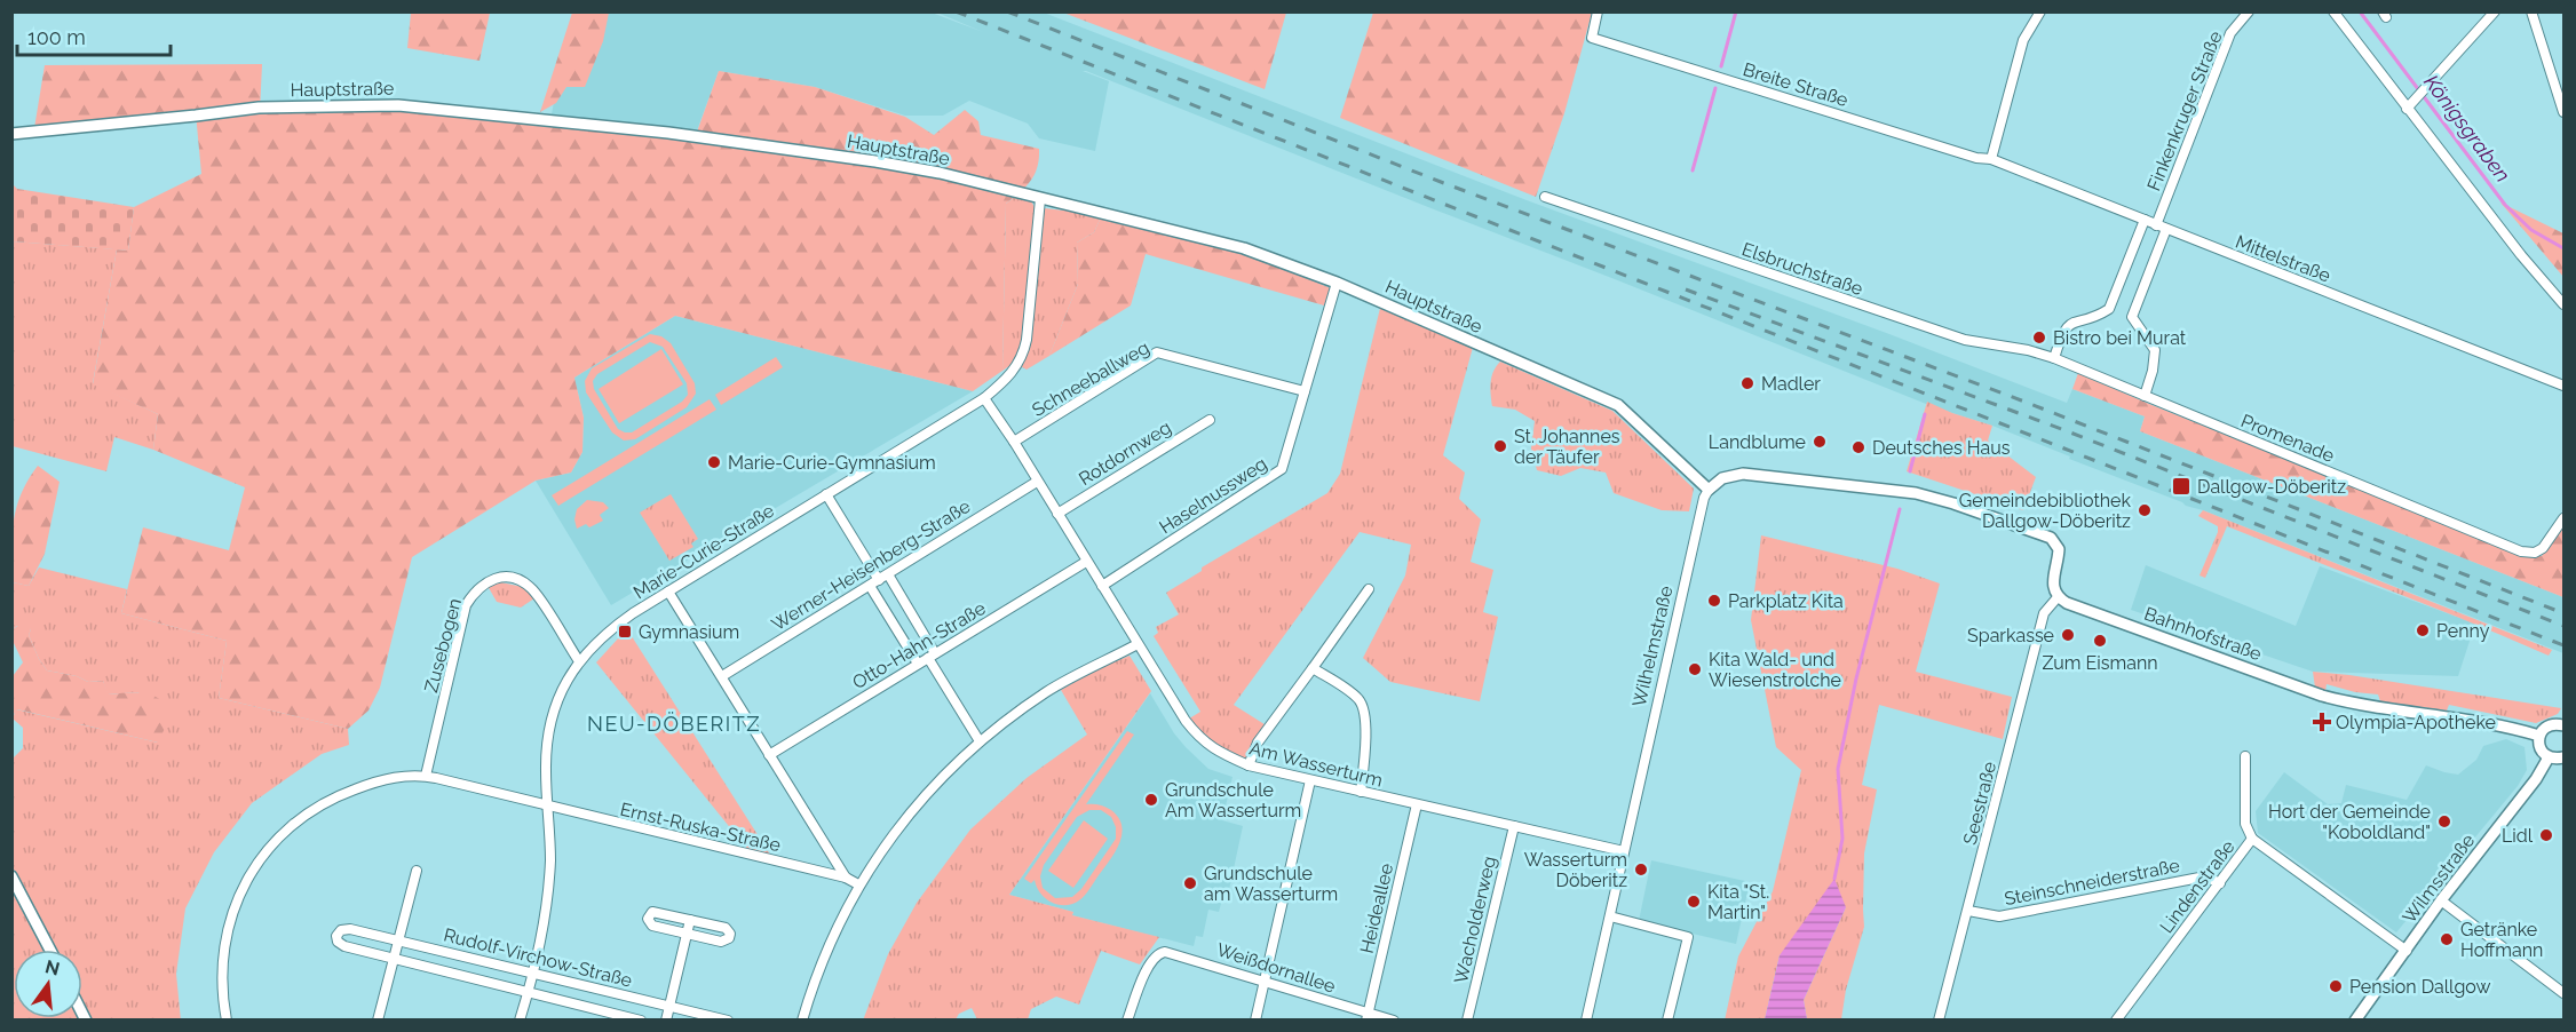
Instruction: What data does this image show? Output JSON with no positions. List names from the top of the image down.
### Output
{
  "streets": {
    "street": [
      "Breite Straße",
      "Hauptstraße",
      "Finkenkruger Straße",
      "Mittelstraße",
      "Elsbruchstraße",
      "Schneeballweg",
      "Promenade",
      "Rotdornweg",
      "Haselnussweg",
      "Marie-Curie-Straße",
      "Werner-Heisenberg-Straße",
      "Bahnhofstraße",
      "Zusebogen",
      "Otto-Hahn-Straße",
      "Wilhelmstraße",
      "Am Wasserturm",
      "Seestraße",
      "Ernst-Ruska-Straße",
      "Wilmsstraße",
      "Steinschneiderstraße",
      "Lindenstraße",
      "Heideallee",
      "Wacholderweg",
      "Rudolf-Virchow-Straße",
      "Weißdornallee"
    ]
  },
  "crossings": [
    ["Breite Straße", "Mittelstraße"],
    ["Hauptstraße", "Haselnussweg"],
    ["Hauptstraße", "Marie-Curie-Straße"],
    ["Hauptstraße", "Wilhelmstraße"],
    ["Finkenkruger Straße", "Mittelstraße"],
    ["Elsbruchstraße", "Promenade"],
    ["Schneeballweg", "Haselnussweg"],
    ["Schneeballweg", "Am Wasserturm"],
    ["Rotdornweg", "Am Wasserturm"],
    ["Haselnussweg", "Am Wasserturm"],
    ["Marie-Curie-Straße", "Zusebogen"],
    ["Marie-Curie-Straße", "Am Wasserturm"],
    ["Marie-Curie-Straße", "Ernst-Ruska-Straße"],
    ["Marie-Curie-Straße", "Rudolf-Virchow-Straße"],
    ["Werner-Heisenberg-Straße", "Am Wasserturm"],
    ["Bahnhofstraße", "Seestraße"],
    ["Zusebogen", "Ernst-Ruska-Straße"],
    ["Otto-Hahn-Straße", "Am Wasserturm"],
    ["Wilhelmstraße", "Am Wasserturm"],
    ["Am Wasserturm", "Heideallee"],
    ["Am Wasserturm", "Wacholderweg"],
    ["Seestraße", "Steinschneiderstraße"],
    ["Steinschneiderstraße", "Lindenstraße"],
    ["Heideallee", "Weißdornallee"]
  ],
  "districts": ["NEU-DÖBERITZ"],
  "water": ["Königsgraben"],
  "places": {
    "other": [
      "Bistro bei Murat",
      "Madler",
      "Landblume",
      "St. Johannes der Täufer",
      "Deutsches Haus",
      "Marie-Curie-Gymnasium",
      "Gemeindebibliothek Dallgow-Döberitz",
      "Parkplatz Kita",
      "Penny",
      "Sparkasse",
      "Zum Eismann",
      "Kita Wald- und Wiesenstrolche",
      "Grundschule Am Wasserturm",
      "Hort der Gemeinde \"Koboldland\"",
      "Lidl",
      "Wasserturm Döberitz",
      "Grundschule am Wasserturm",
      "Kita \"St. Martin\"",
      "Getränke Hoffmann",
      "Pension Dallgow"
    ],
    "transit": ["Dallgow-Döberitz", "Gymnasium"],
    "health": ["Olympia-Apotheke"]
  },
  "scale_bar": "100 m",
  "north": "top"
}
